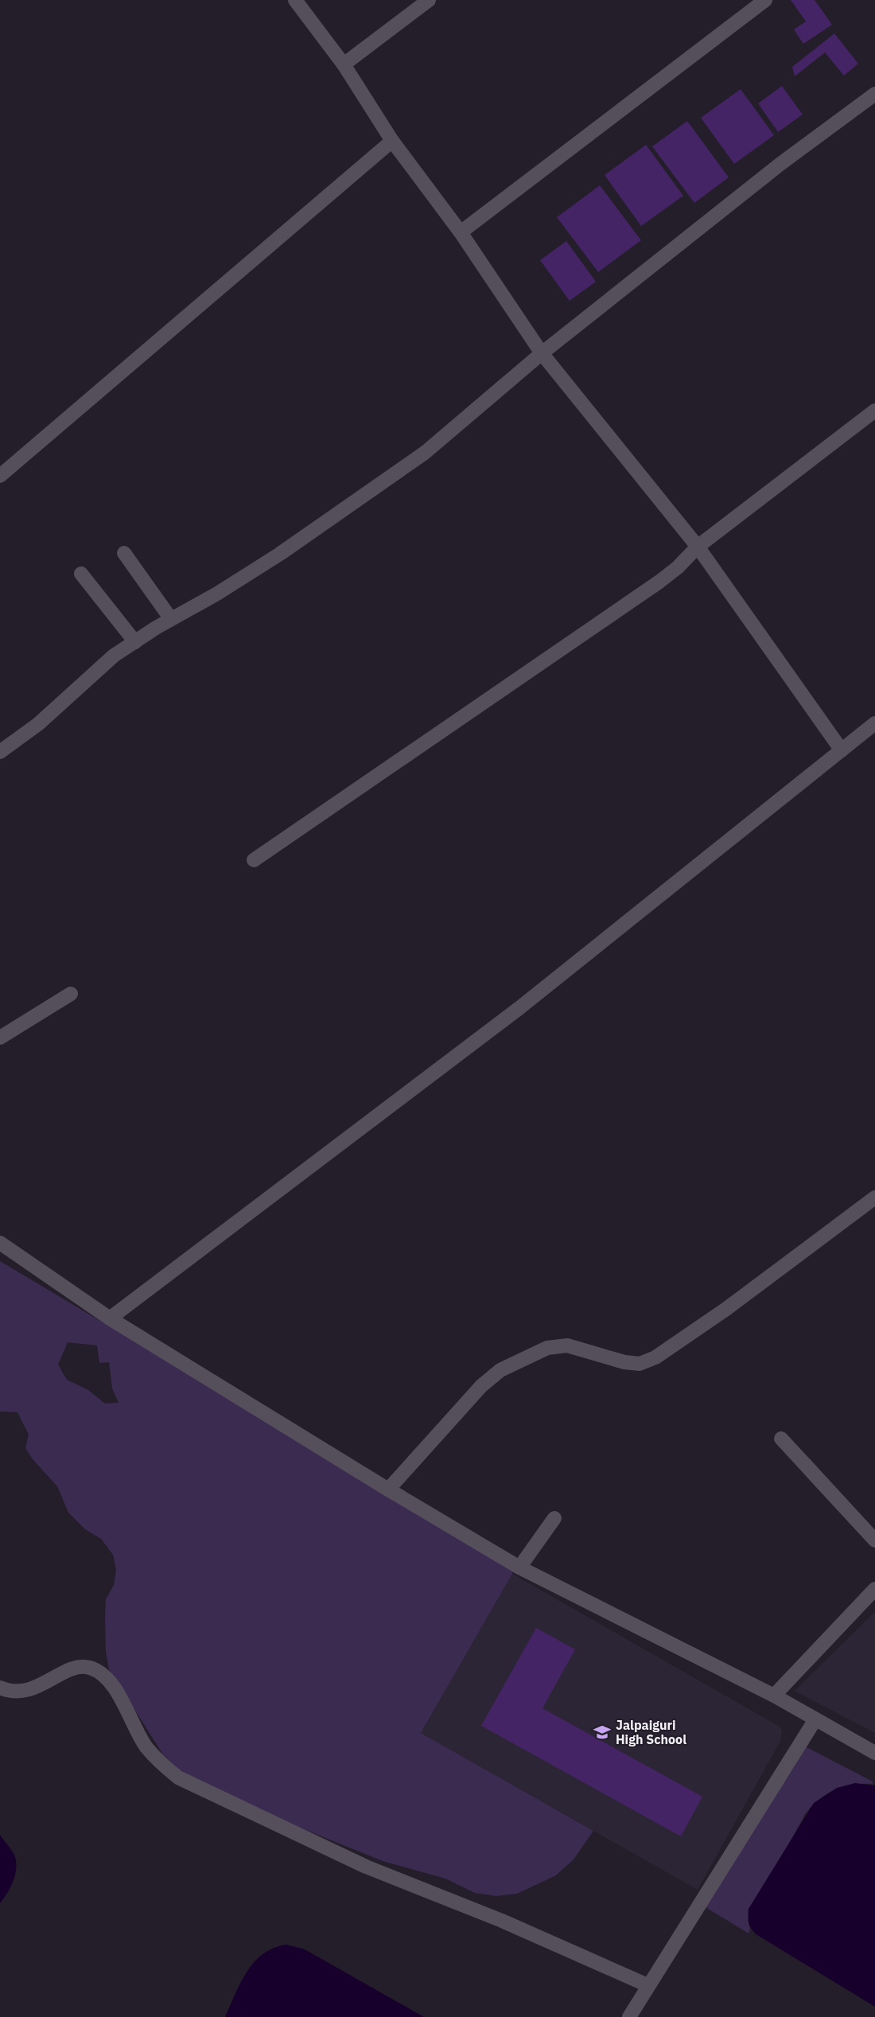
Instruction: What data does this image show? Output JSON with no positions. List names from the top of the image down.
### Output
{
  "places": {
    "school or university": ["Jalpaiguri High School"]
  }
}
